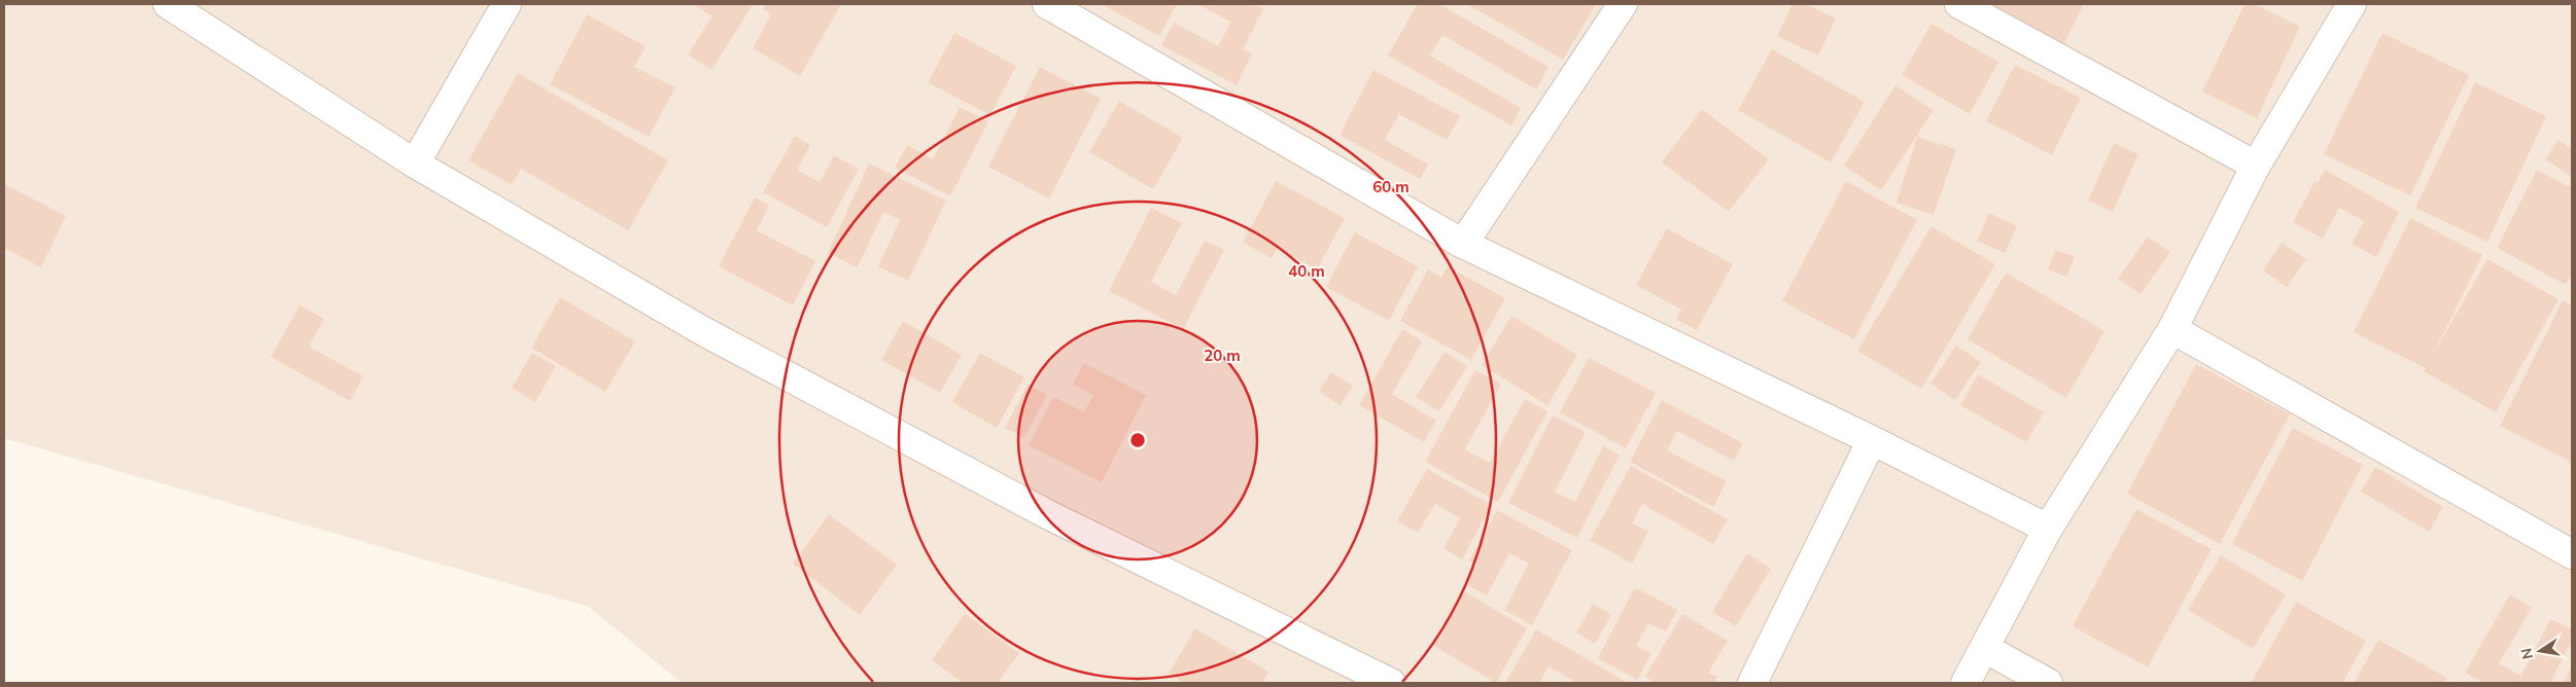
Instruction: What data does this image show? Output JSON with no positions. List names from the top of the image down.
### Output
{
  "north": "left",
  "rings": ["60 m", "40 m", "20 m"]
}
